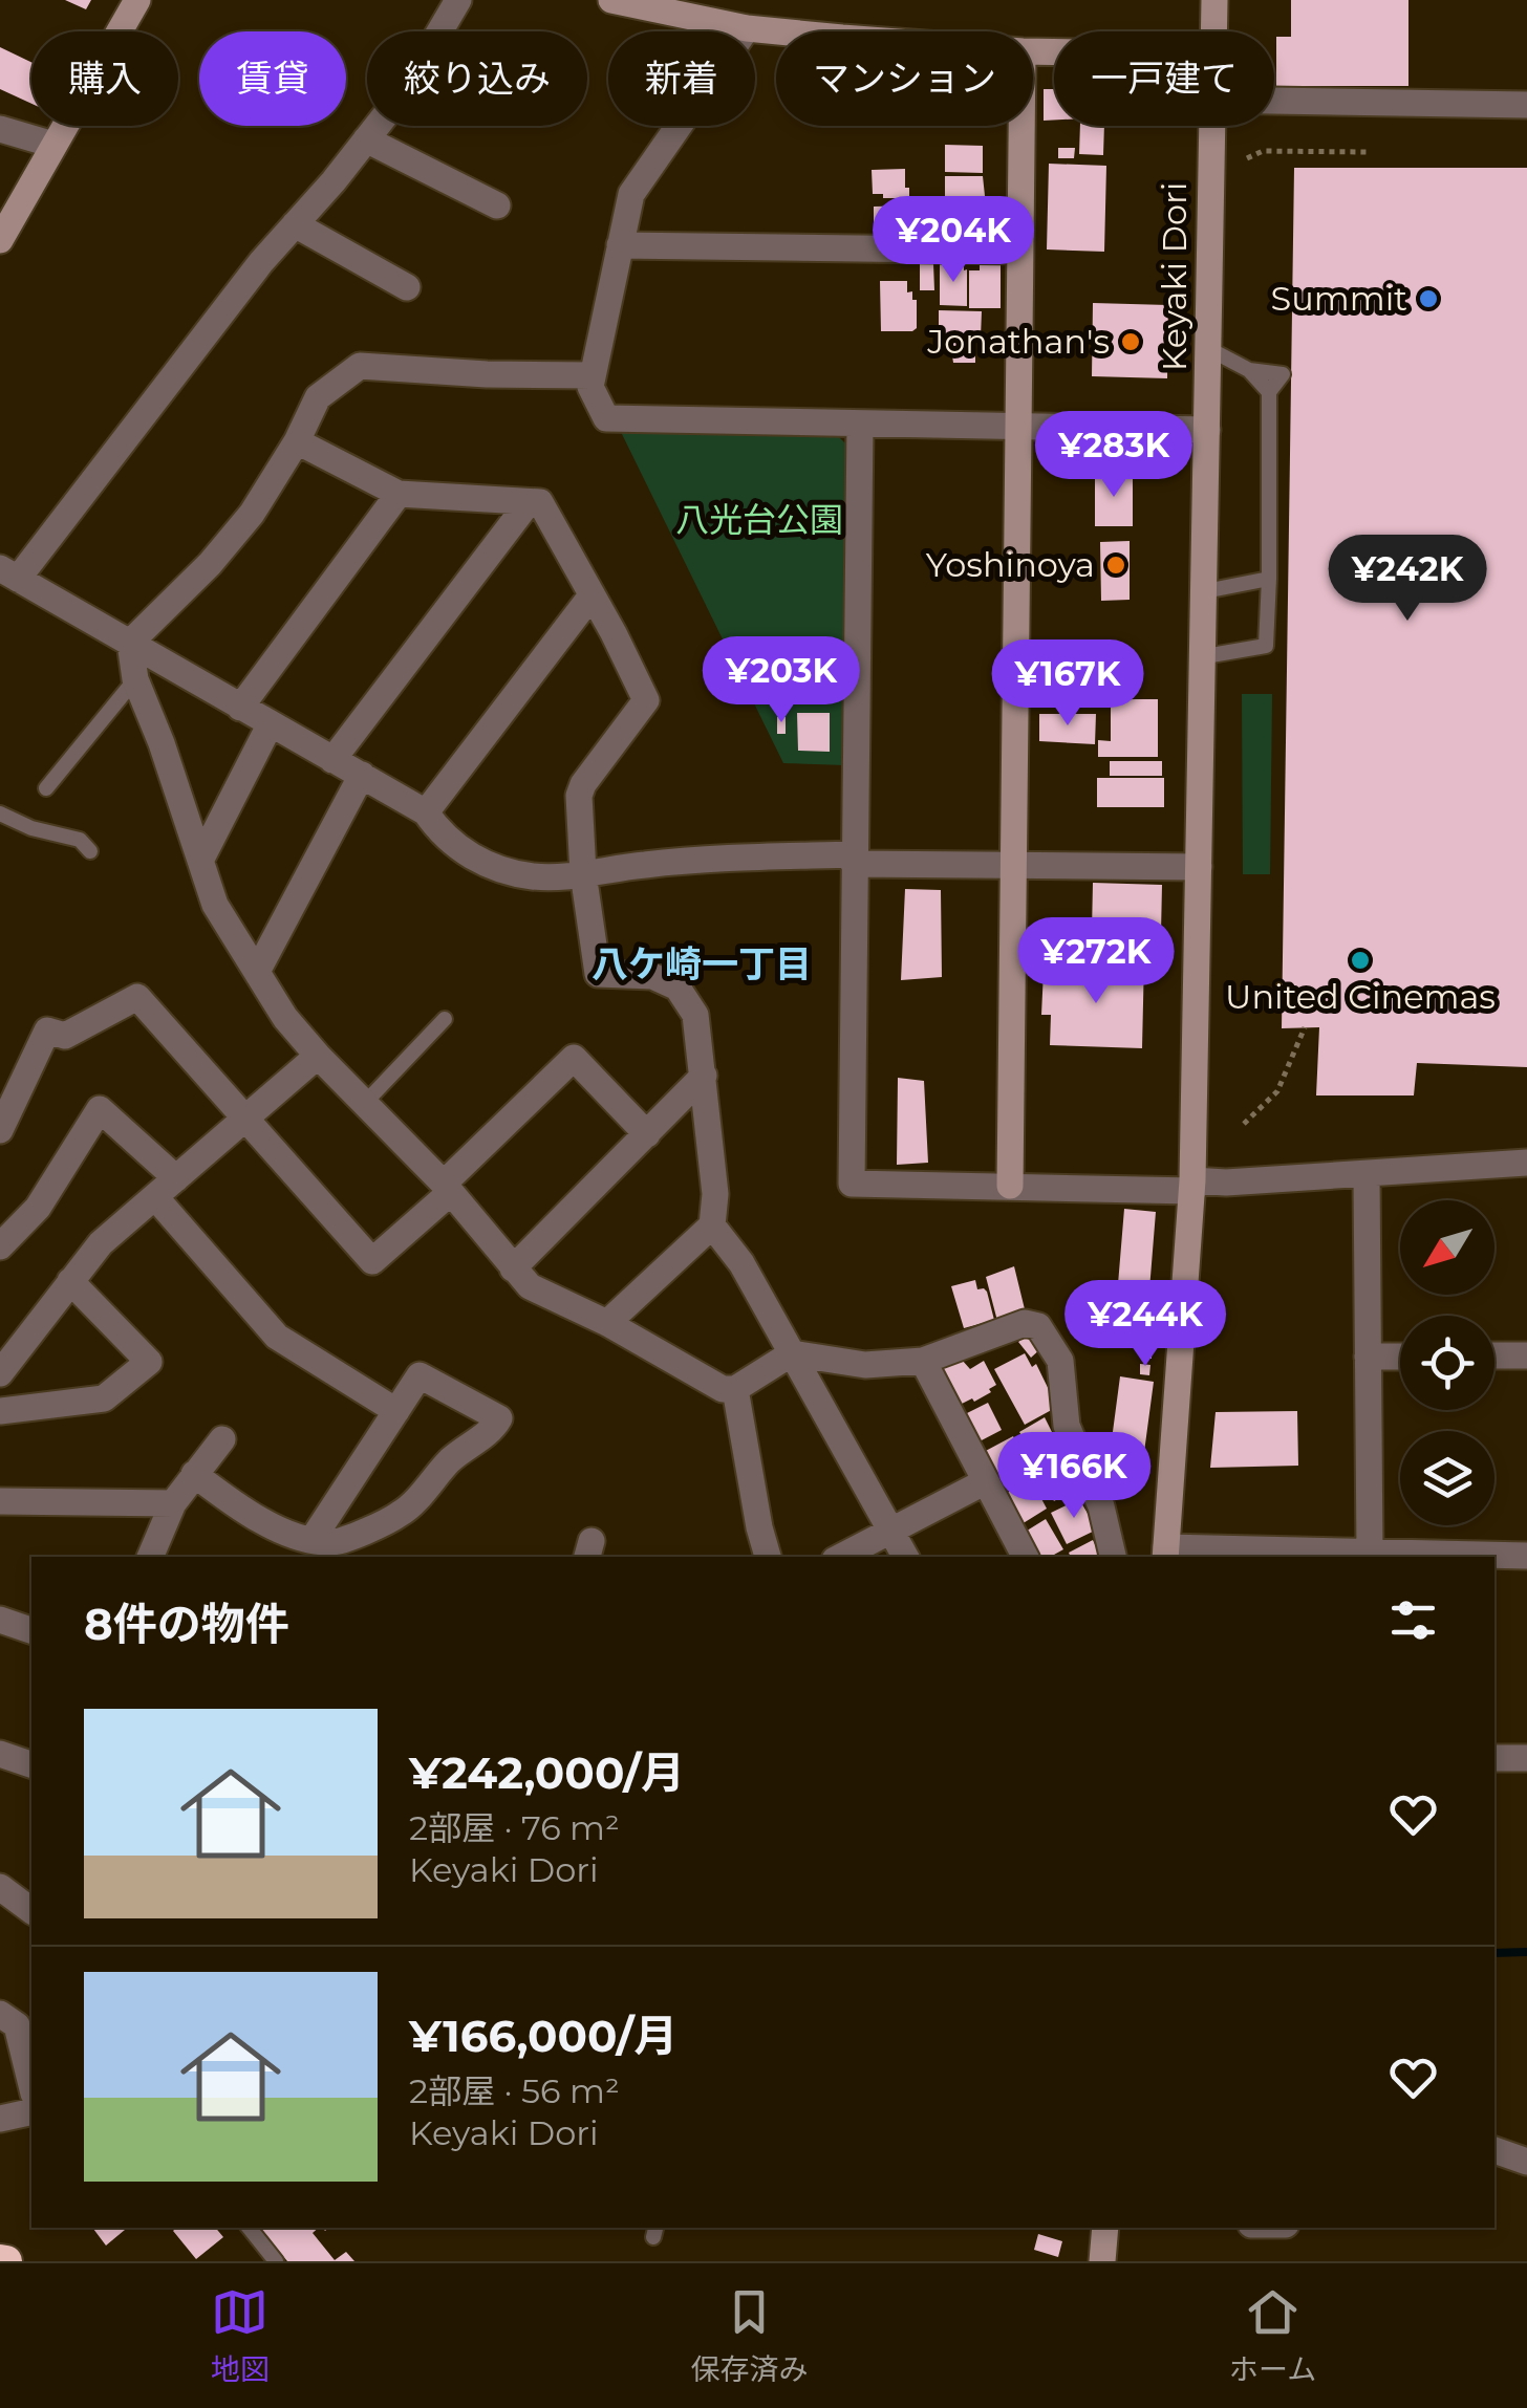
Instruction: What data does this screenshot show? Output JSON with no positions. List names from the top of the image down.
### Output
{
  "streets": {
    "street": ["Keyaki Dori"]
  },
  "districts": ["八ケ崎一丁目"],
  "parks": ["八光台公園"],
  "places": [
    "Summit",
    "Jonathan's",
    "Yoshinoya",
    "United Cinemas"
  ],
  "north": "bottom left",
  "page": {
    "chip": [
      "購入",
      "賃貸",
      "絞り込み",
      "新着",
      "マンション",
      "一戸建て"
    ],
    "price": [
      "¥204K",
      "¥283K",
      "¥242K",
      "¥203K",
      "¥167K",
      "¥272K",
      "¥244K",
      "¥166K"
    ],
    "heading": "8件の物件",
    "list": [
      {
        "name": "¥242,000/月",
        "note": "2部屋 · 76 m² · Keyaki Dori"
      },
      {
        "name": "¥166,000/月",
        "note": "2部屋 · 56 m² · Keyaki Dori"
      }
    ],
    "tabs": ["地図", "保存済み", "ホーム"]
  }
}
